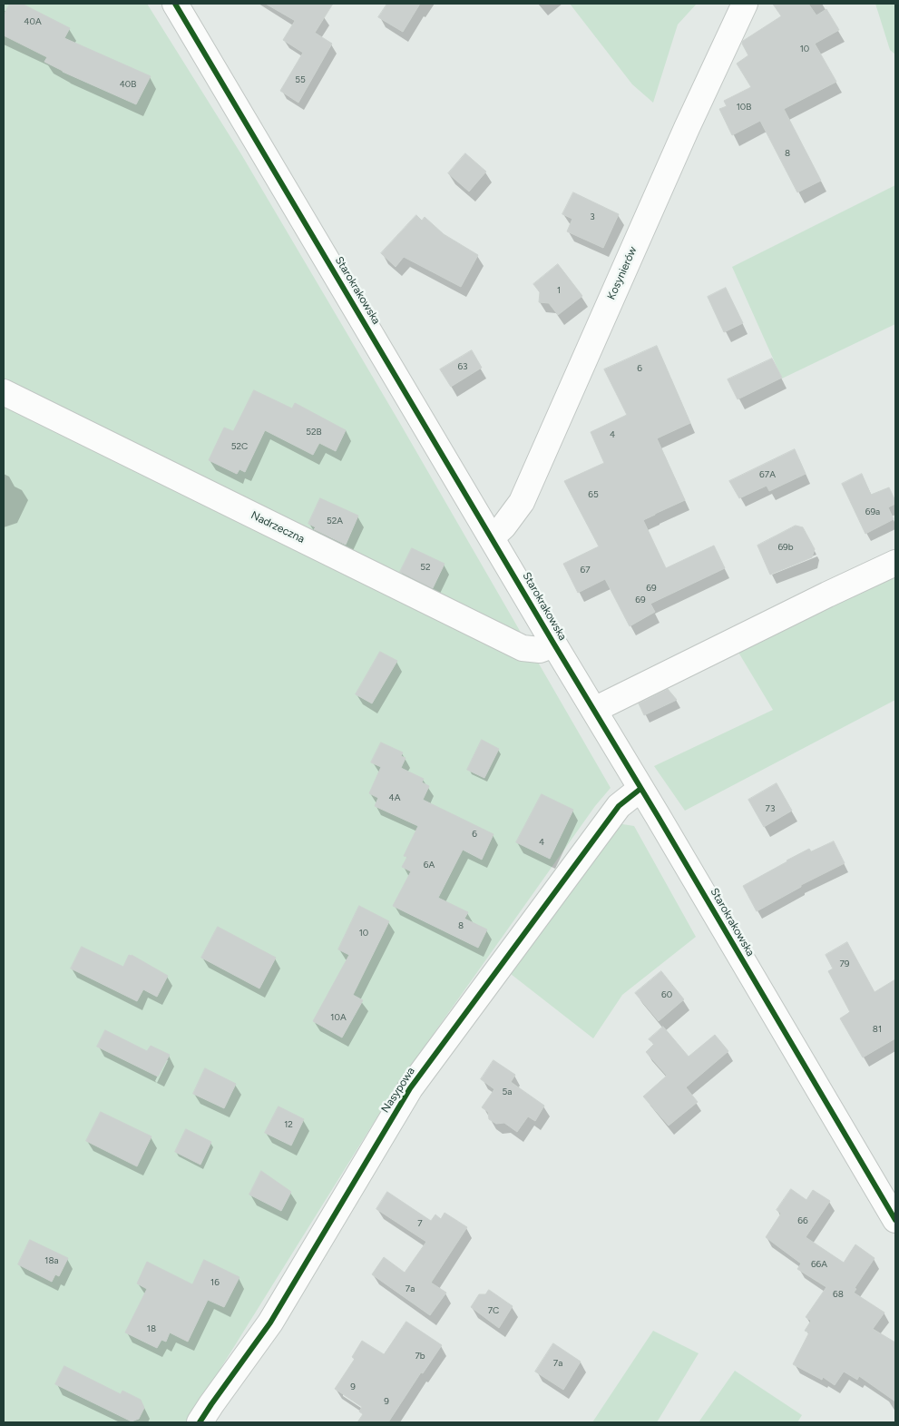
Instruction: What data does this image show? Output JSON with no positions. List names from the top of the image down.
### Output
{
  "streets": {
    "street": [
      "Kosynierów",
      "Starokrakowska",
      "Nadrzeczna",
      "Nasypowa"
    ]
  },
  "crossings": [
    ["Kosynierów", "Starokrakowska"],
    ["Starokrakowska", "Nadrzeczna"],
    ["Starokrakowska", "Nasypowa"]
  ],
  "house_numbers": [
    "40A",
    "10",
    "55",
    "40B",
    "10B",
    "8",
    "3",
    "1",
    "63",
    "6",
    "52B",
    "4",
    "52C",
    "67A",
    "65",
    "69a",
    "52A",
    "69b",
    "52",
    "67",
    "69",
    "69",
    "4A",
    "73",
    "6",
    "4",
    "6A",
    "8",
    "10",
    "79",
    "60",
    "10A",
    "81",
    "5a",
    "12",
    "66",
    "7",
    "18a",
    "66A",
    "16",
    "7a",
    "68",
    "7C",
    "18",
    "7b",
    "7a",
    "9",
    "9"
  ]
}
